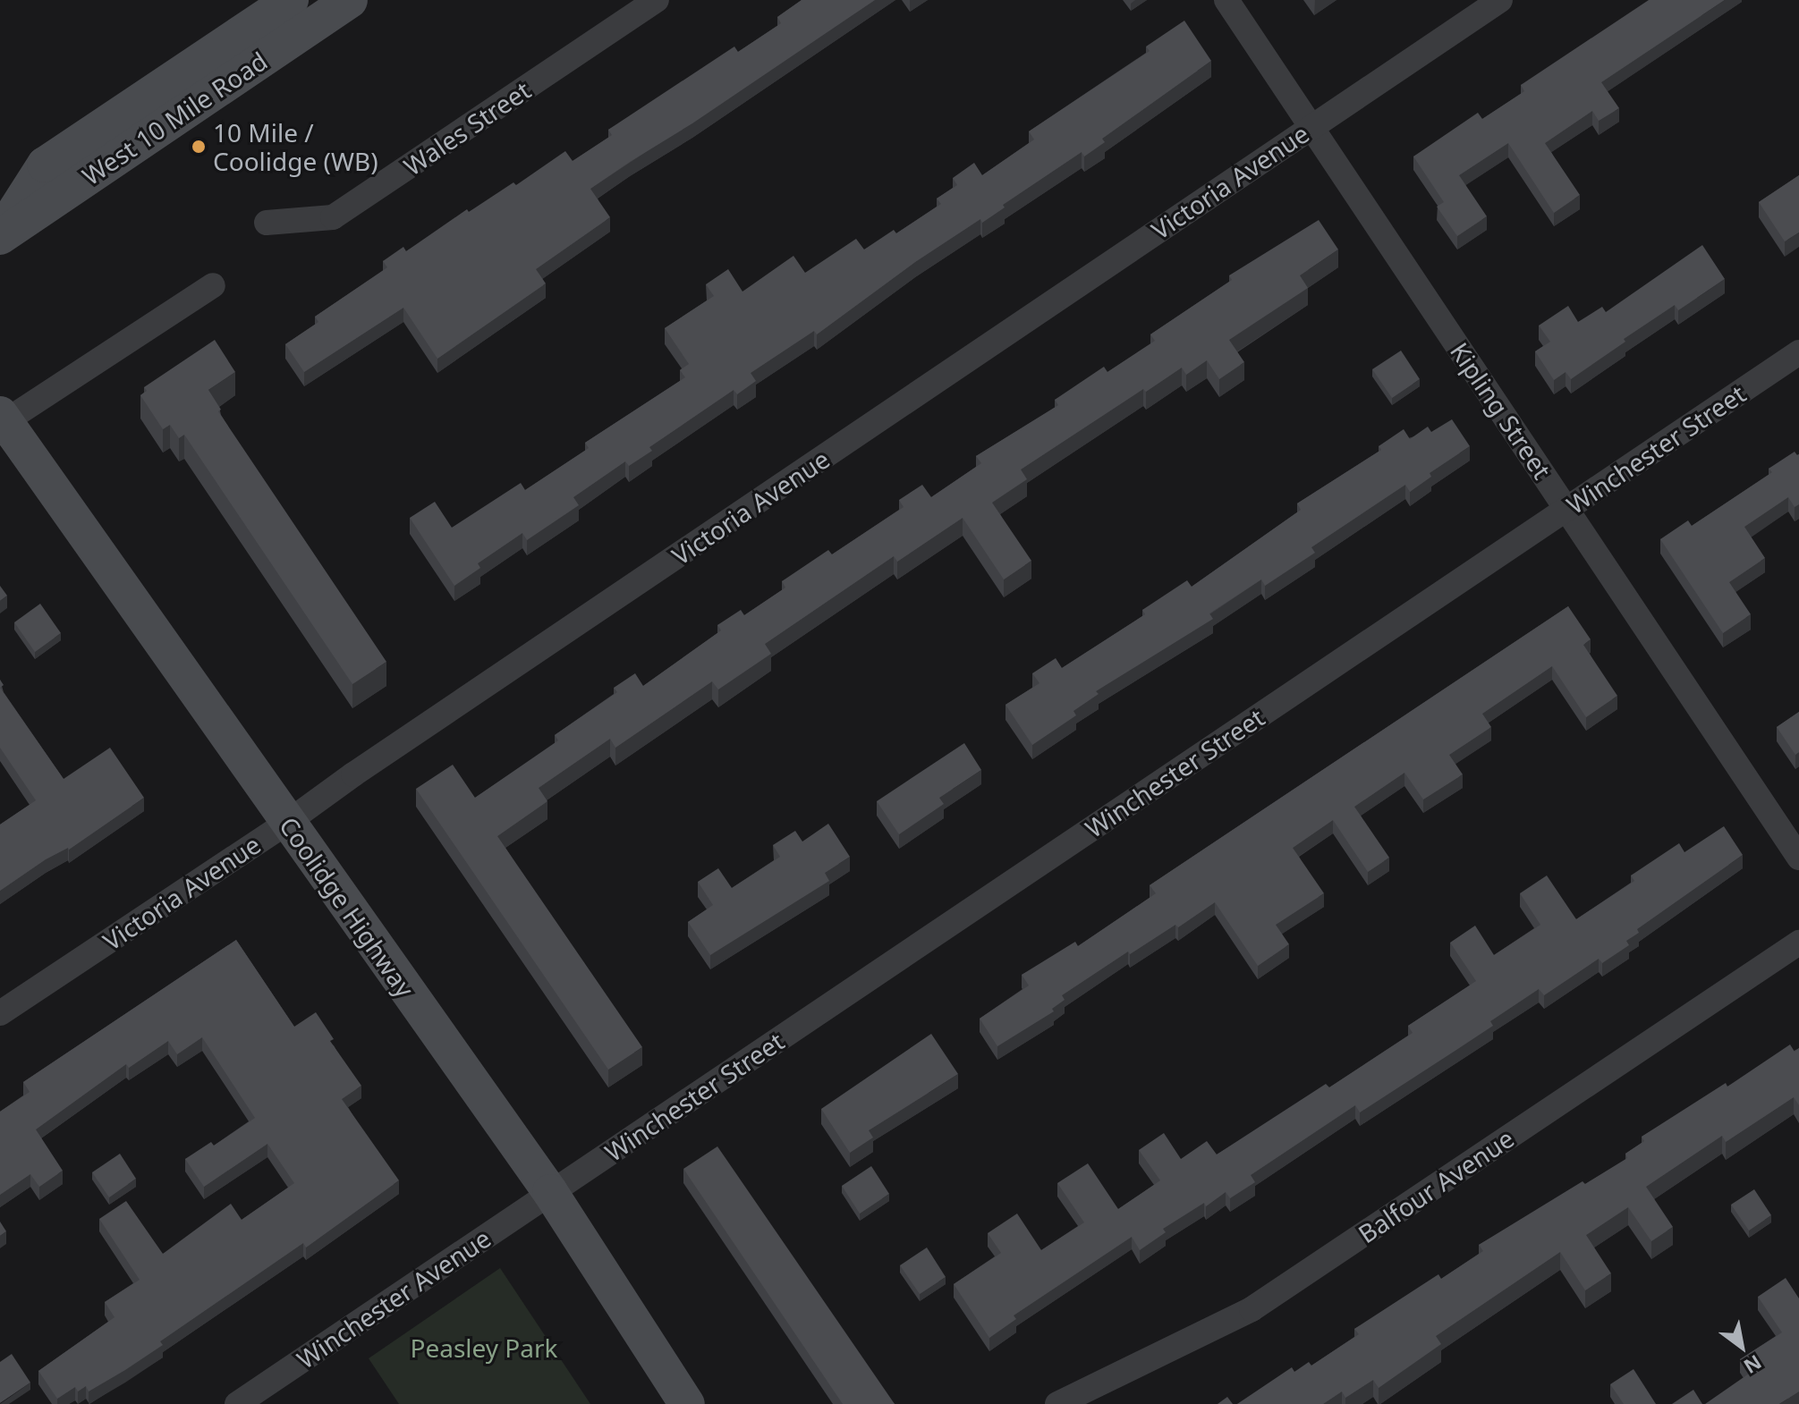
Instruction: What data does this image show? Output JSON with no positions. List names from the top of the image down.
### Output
{
  "streets": {
    "main road": ["West 10 Mile Road", "Coolidge Highway"],
    "street": [
      "Wales Street",
      "Victoria Avenue",
      "Kipling Street",
      "Winchester Street",
      "Balfour Avenue",
      "Winchester Avenue"
    ]
  },
  "crossings": [
    ["Victoria Avenue", "Kipling Street"],
    ["Victoria Avenue", "Coolidge Highway"],
    ["Kipling Street", "Winchester Street"],
    ["Winchester Street", "Coolidge Highway"],
    ["Winchester Street", "Winchester Avenue"],
    ["Coolidge Highway", "Winchester Avenue"]
  ],
  "parks": ["Peasley Park"],
  "places": ["10 Mile / Coolidge (WB)"],
  "north": "bottom right"
}
